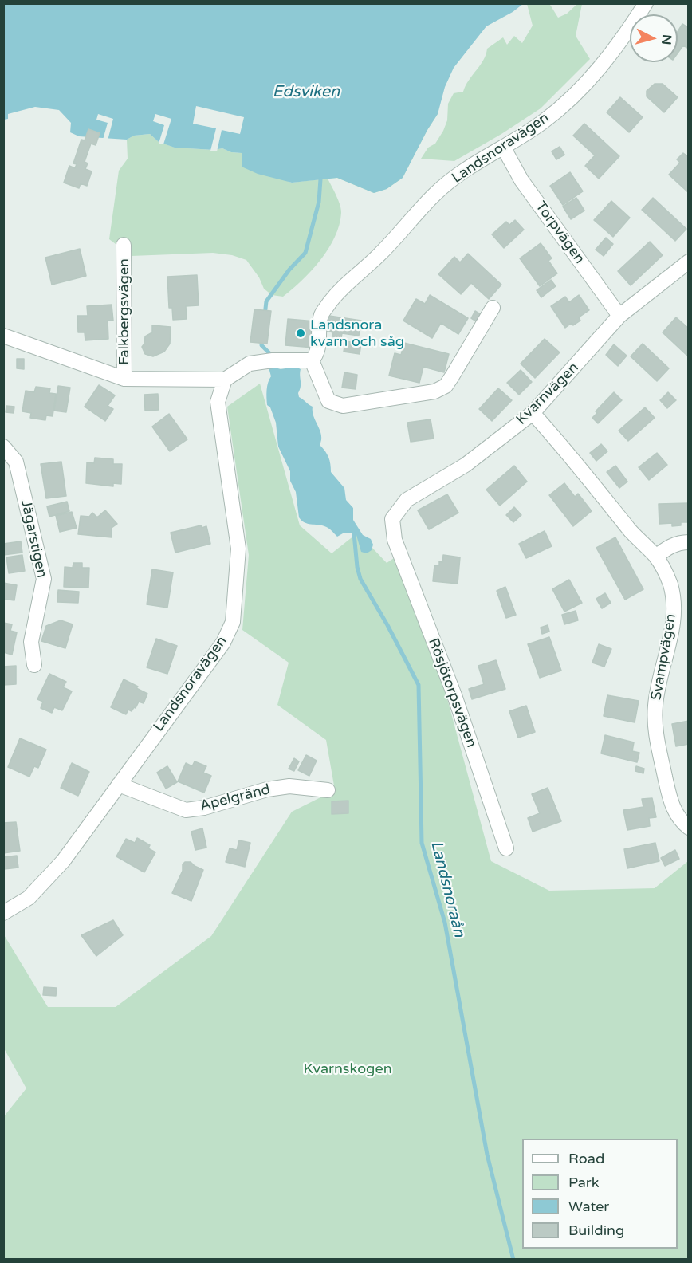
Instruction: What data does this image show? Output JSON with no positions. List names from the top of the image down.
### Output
{
  "streets": {
    "street": [
      "Landsnoravägen",
      "Torpvägen",
      "Falkbergsvägen",
      "Kvarnvägen",
      "Jägarstigen",
      "Svampvägen",
      "Rösjötorpsvägen",
      "Apelgränd"
    ]
  },
  "crossings": [
    ["Landsnoravägen", "Torpvägen"],
    ["Landsnoravägen", "Falkbergsvägen"],
    ["Landsnoravägen", "Apelgränd"],
    ["Torpvägen", "Kvarnvägen"],
    ["Kvarnvägen", "Svampvägen"],
    ["Kvarnvägen", "Rösjötorpsvägen"]
  ],
  "water": ["Edsviken", "Landsnoraån"],
  "parks": ["Kvarnskogen"],
  "places": ["Landsnora kvarn och såg"],
  "legend": [
    "Road",
    "Park",
    "Water",
    "Building"
  ],
  "north": "right"
}
